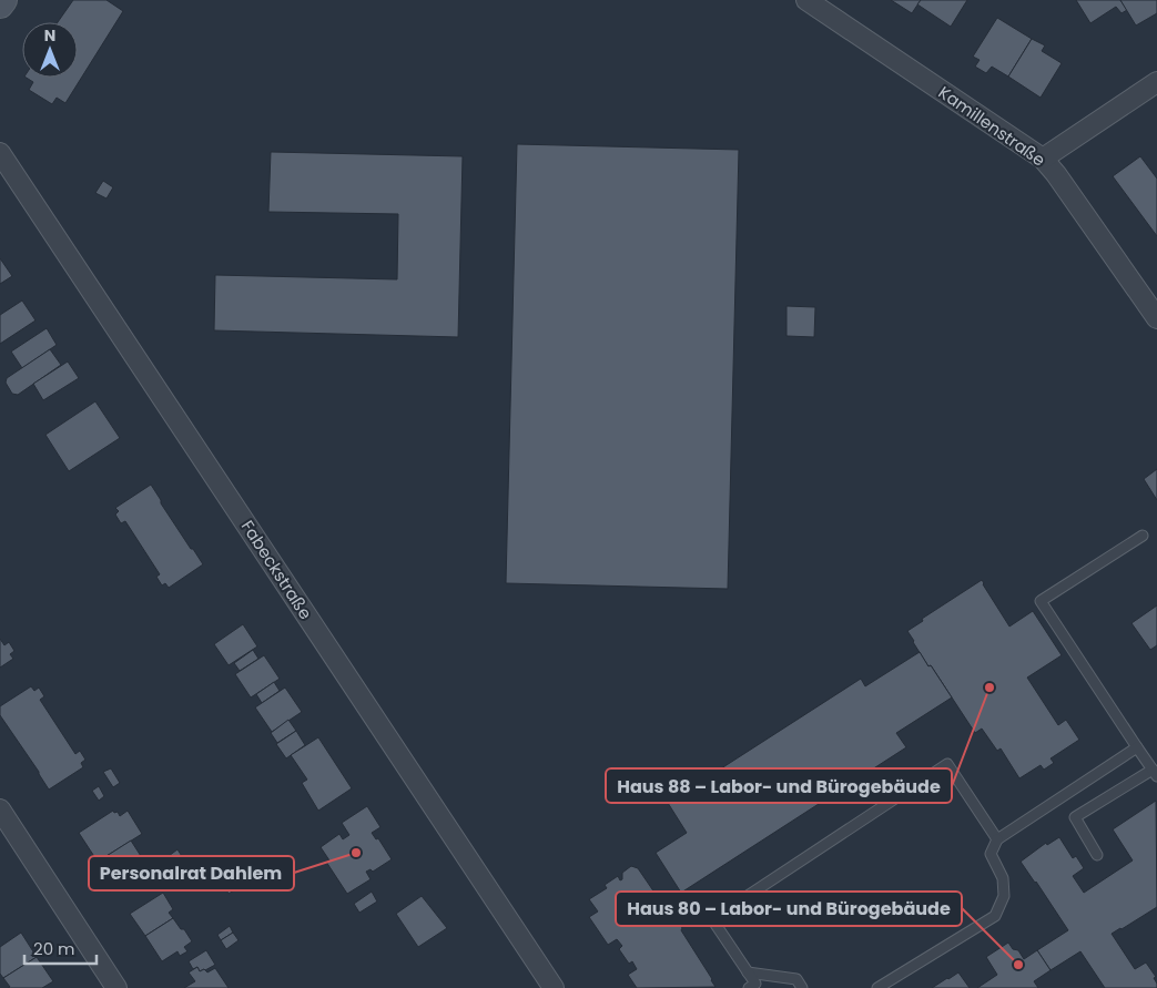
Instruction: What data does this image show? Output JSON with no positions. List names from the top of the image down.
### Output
{
  "streets": {
    "street": ["Kamillenstraße", "Fabeckstraße"]
  },
  "places": ["Haus 88 – Labor- und Bürogebäude", "Personalrat Dahlem", "Haus 80 – Labor- und Bürogebäude"],
  "scale_bar": "20 m",
  "north": "top"
}
